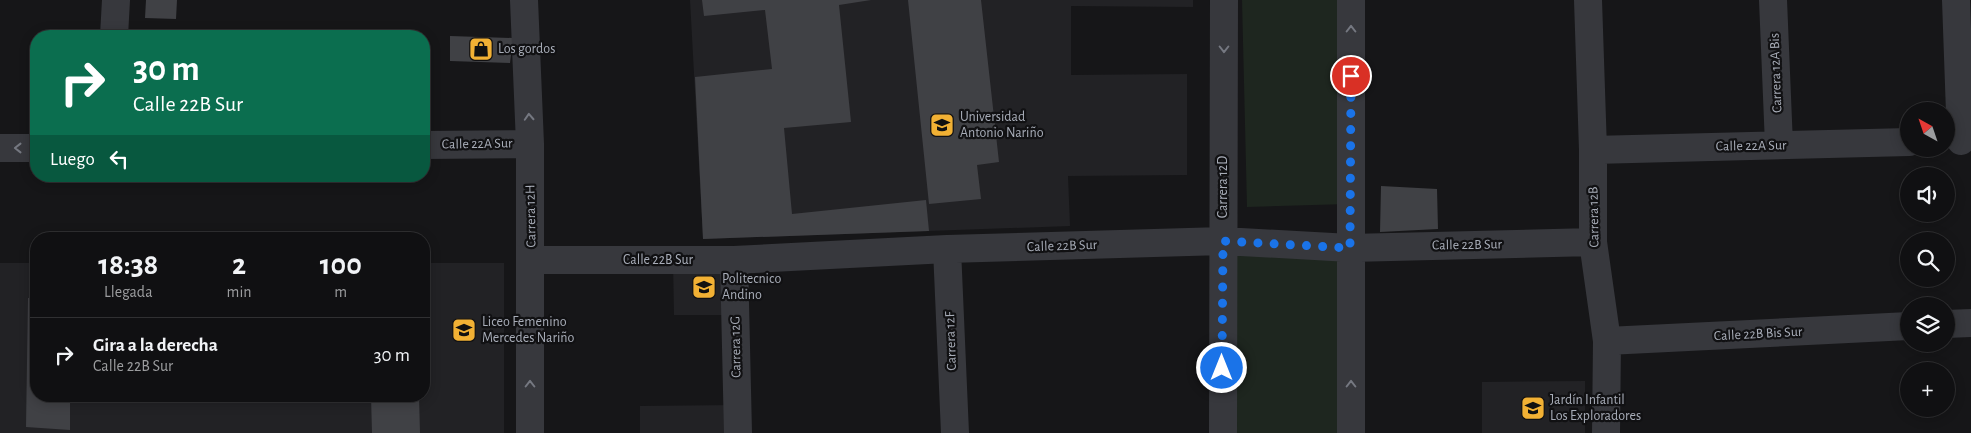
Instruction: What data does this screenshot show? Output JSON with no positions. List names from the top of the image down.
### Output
{
  "streets": {
    "street": [
      "Carrera 12A Bis",
      "Calle 22A Sur",
      "Carrera 12D",
      "Carrera 12H",
      "Carrera 12B",
      "Calle 22B Sur",
      "Calle 22B Bis Sur",
      "Carrera 12F",
      "Carrera 12G"
    ]
  },
  "crossings": [
    ["Carrera 12A Bis", "Calle 22A Sur"],
    ["Calle 22A Sur", "Carrera 12H"],
    ["Calle 22A Sur", "Carrera 12B"],
    ["Carrera 12D", "Calle 22B Sur"],
    ["Carrera 12H", "Calle 22B Sur"],
    ["Carrera 12B", "Calle 22B Sur"],
    ["Carrera 12B", "Calle 22B Bis Sur"],
    ["Calle 22B Sur", "Carrera 12F"],
    ["Calle 22B Sur", "Carrera 12G"]
  ],
  "one_way": ["Carrera 12H"],
  "places": {
    "shop": ["Los gordos"],
    "school or university": [
      "Universidad Antonio Nariño",
      "Politecnico Andino",
      "Liceo Femenino Mercedes Nariño",
      "Jardín Infantil Los Exploradores"
    ]
  },
  "north": "top left",
  "page": {
    "turn": ["30 m", "Calle 22B Sur"],
    "map_buttons": "+",
    "then": "Luego",
    "eta": [
      "18:38",
      "Llegada",
      "2",
      "min",
      "100",
      "m"
    ],
    "list": [
      {
        "name": "Gira a la derecha",
        "note": "Calle 22B Sur",
        "value": "30 m"
      }
    ]
  }
}
